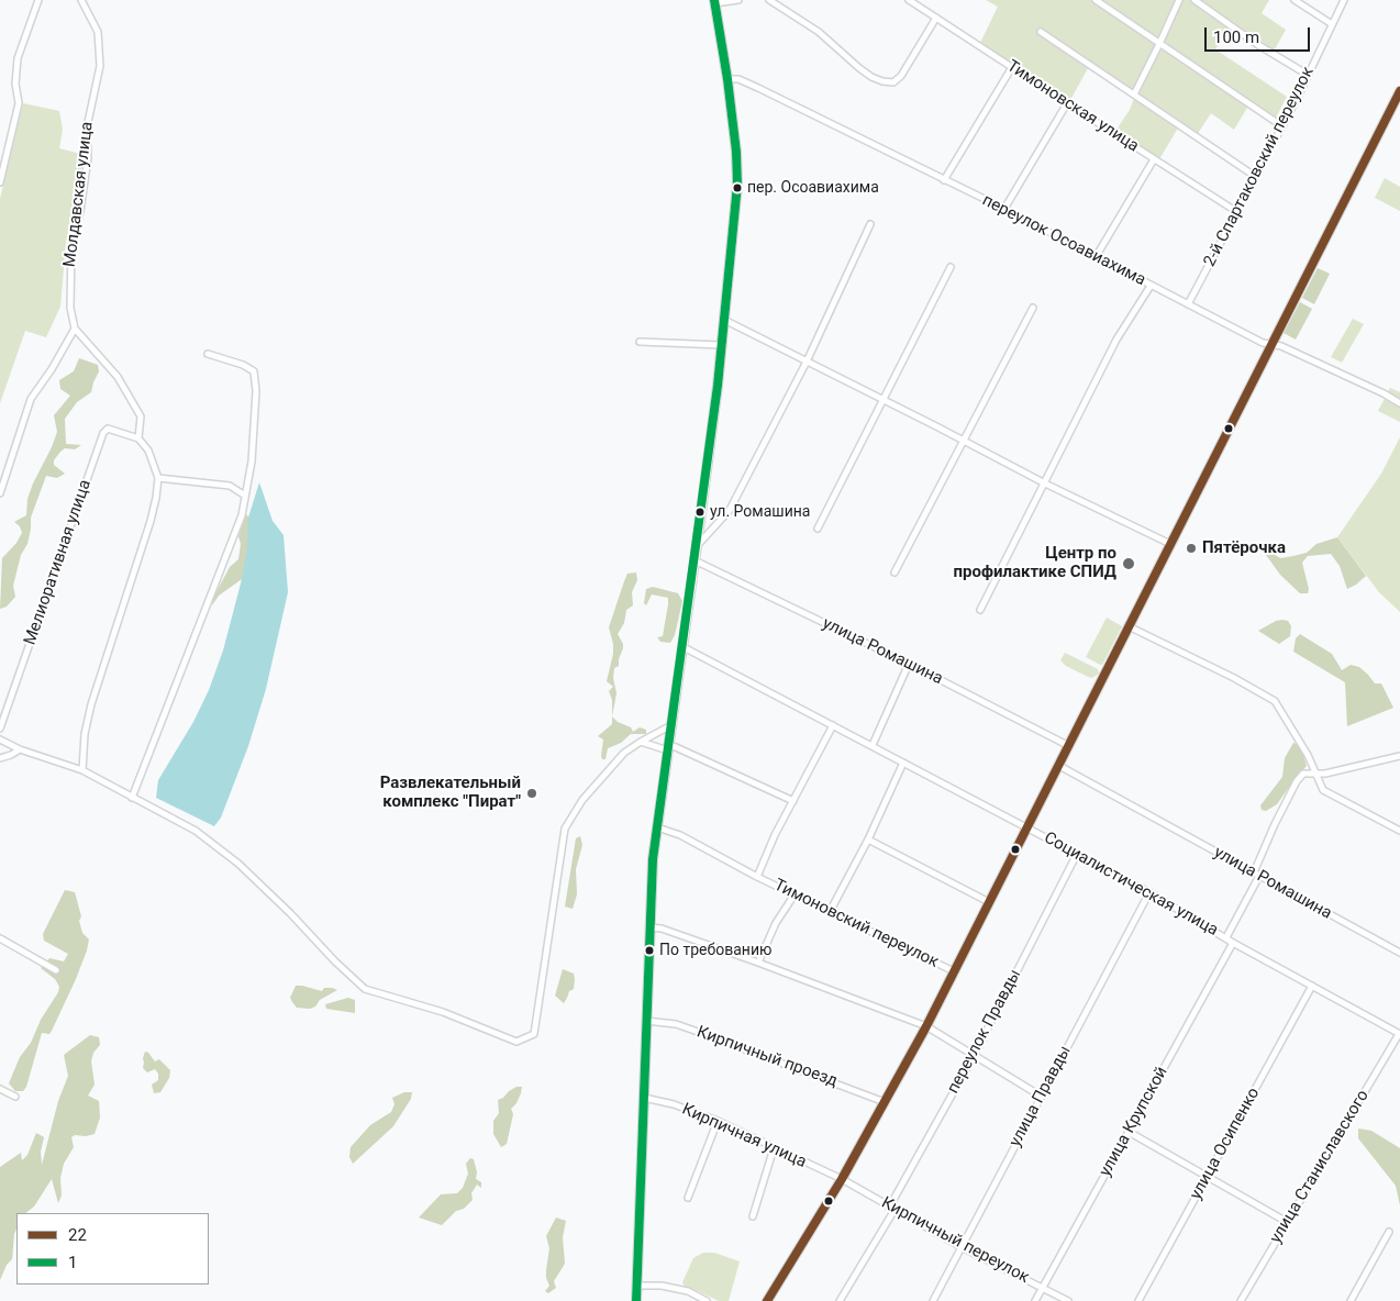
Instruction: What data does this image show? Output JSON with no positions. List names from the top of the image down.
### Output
{
  "streets": {
    "street": [
      "Тимоновская улица",
      "2-й Спартаковский переулок",
      "Молдавская улица",
      "переулок Осоавиахима",
      "Мелиоративная улица",
      "улица Ромашина",
      "Социалистическая улица",
      "Тимоновский переулок",
      "переулок Правды",
      "Кирпичный проезд",
      "улица Правды",
      "улица Крупской",
      "Кирпичная улица",
      "улица Осипенко",
      "улица Станиславского",
      "Кирпичный переулок"
    ]
  },
  "crossings": [
    ["Тимоновская улица", "2-й Спартаковский переулок"],
    ["2-й Спартаковский переулок", "переулок Осоавиахима"],
    ["Социалистическая улица", "Тимоновский переулок"],
    ["Социалистическая улица", "переулок Правды"],
    ["Социалистическая улица", "улица Правды"],
    ["Социалистическая улица", "улица Крупской"],
    ["Социалистическая улица", "улица Осипенко"],
    ["Социалистическая улица", "улица Станиславского"],
    ["переулок Правды", "Кирпичный переулок"],
    ["улица Правды", "Кирпичный переулок"],
    ["улица Крупской", "Кирпичный переулок"],
    ["Кирпичная улица", "Кирпичный переулок"]
  ],
  "places": [
    "пер. Осоавиахима",
    "ул. Ромашина",
    "Пятёрочка",
    "Центр по профилактике СПИД",
    "Развлекательный комплекс \"Пират\"",
    "По требованию"
  ],
  "lines": ["transit line 1", "transit line 22"],
  "legend": ["22", "1"],
  "scale_bar": "100 m"
}
